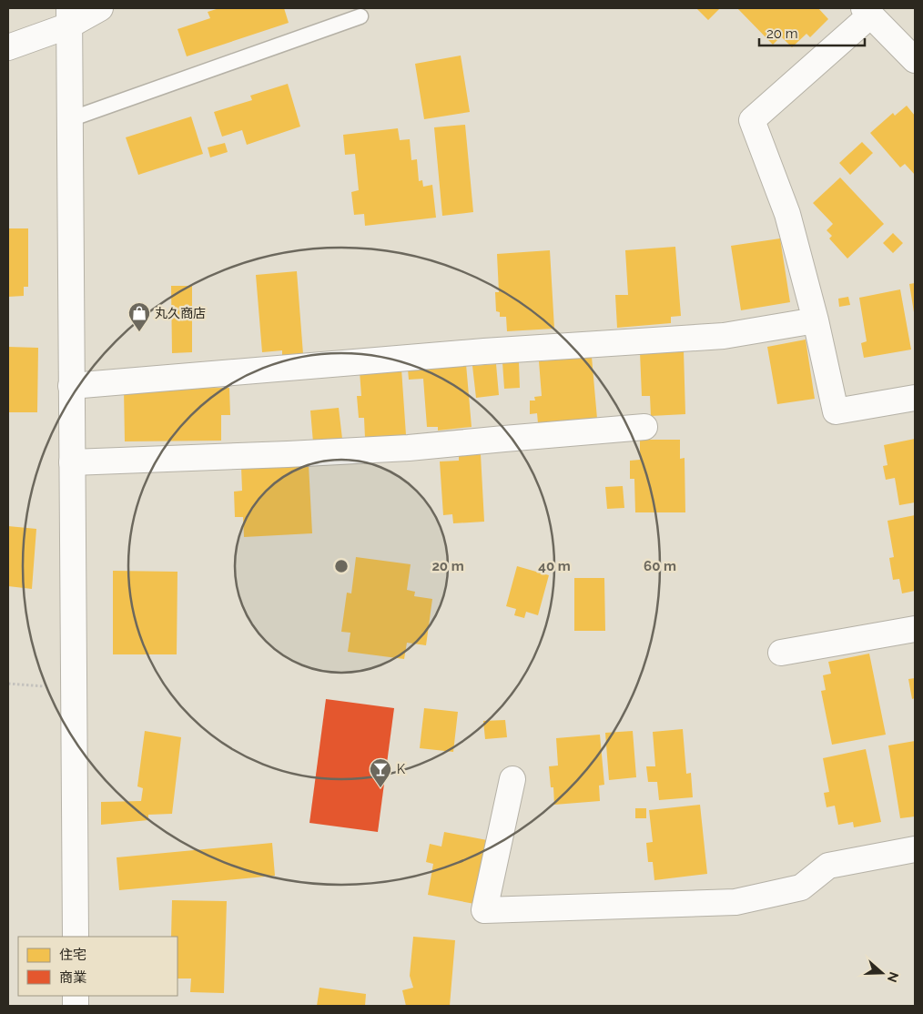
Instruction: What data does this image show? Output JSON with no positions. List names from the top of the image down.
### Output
{
  "places": {
    "shop": ["丸久商店"],
    "bar": ["K"]
  },
  "legend": ["住宅", "商業"],
  "scale_bar": "20 m",
  "north": "right",
  "rings": ["20 m", "40 m", "60 m"]
}
